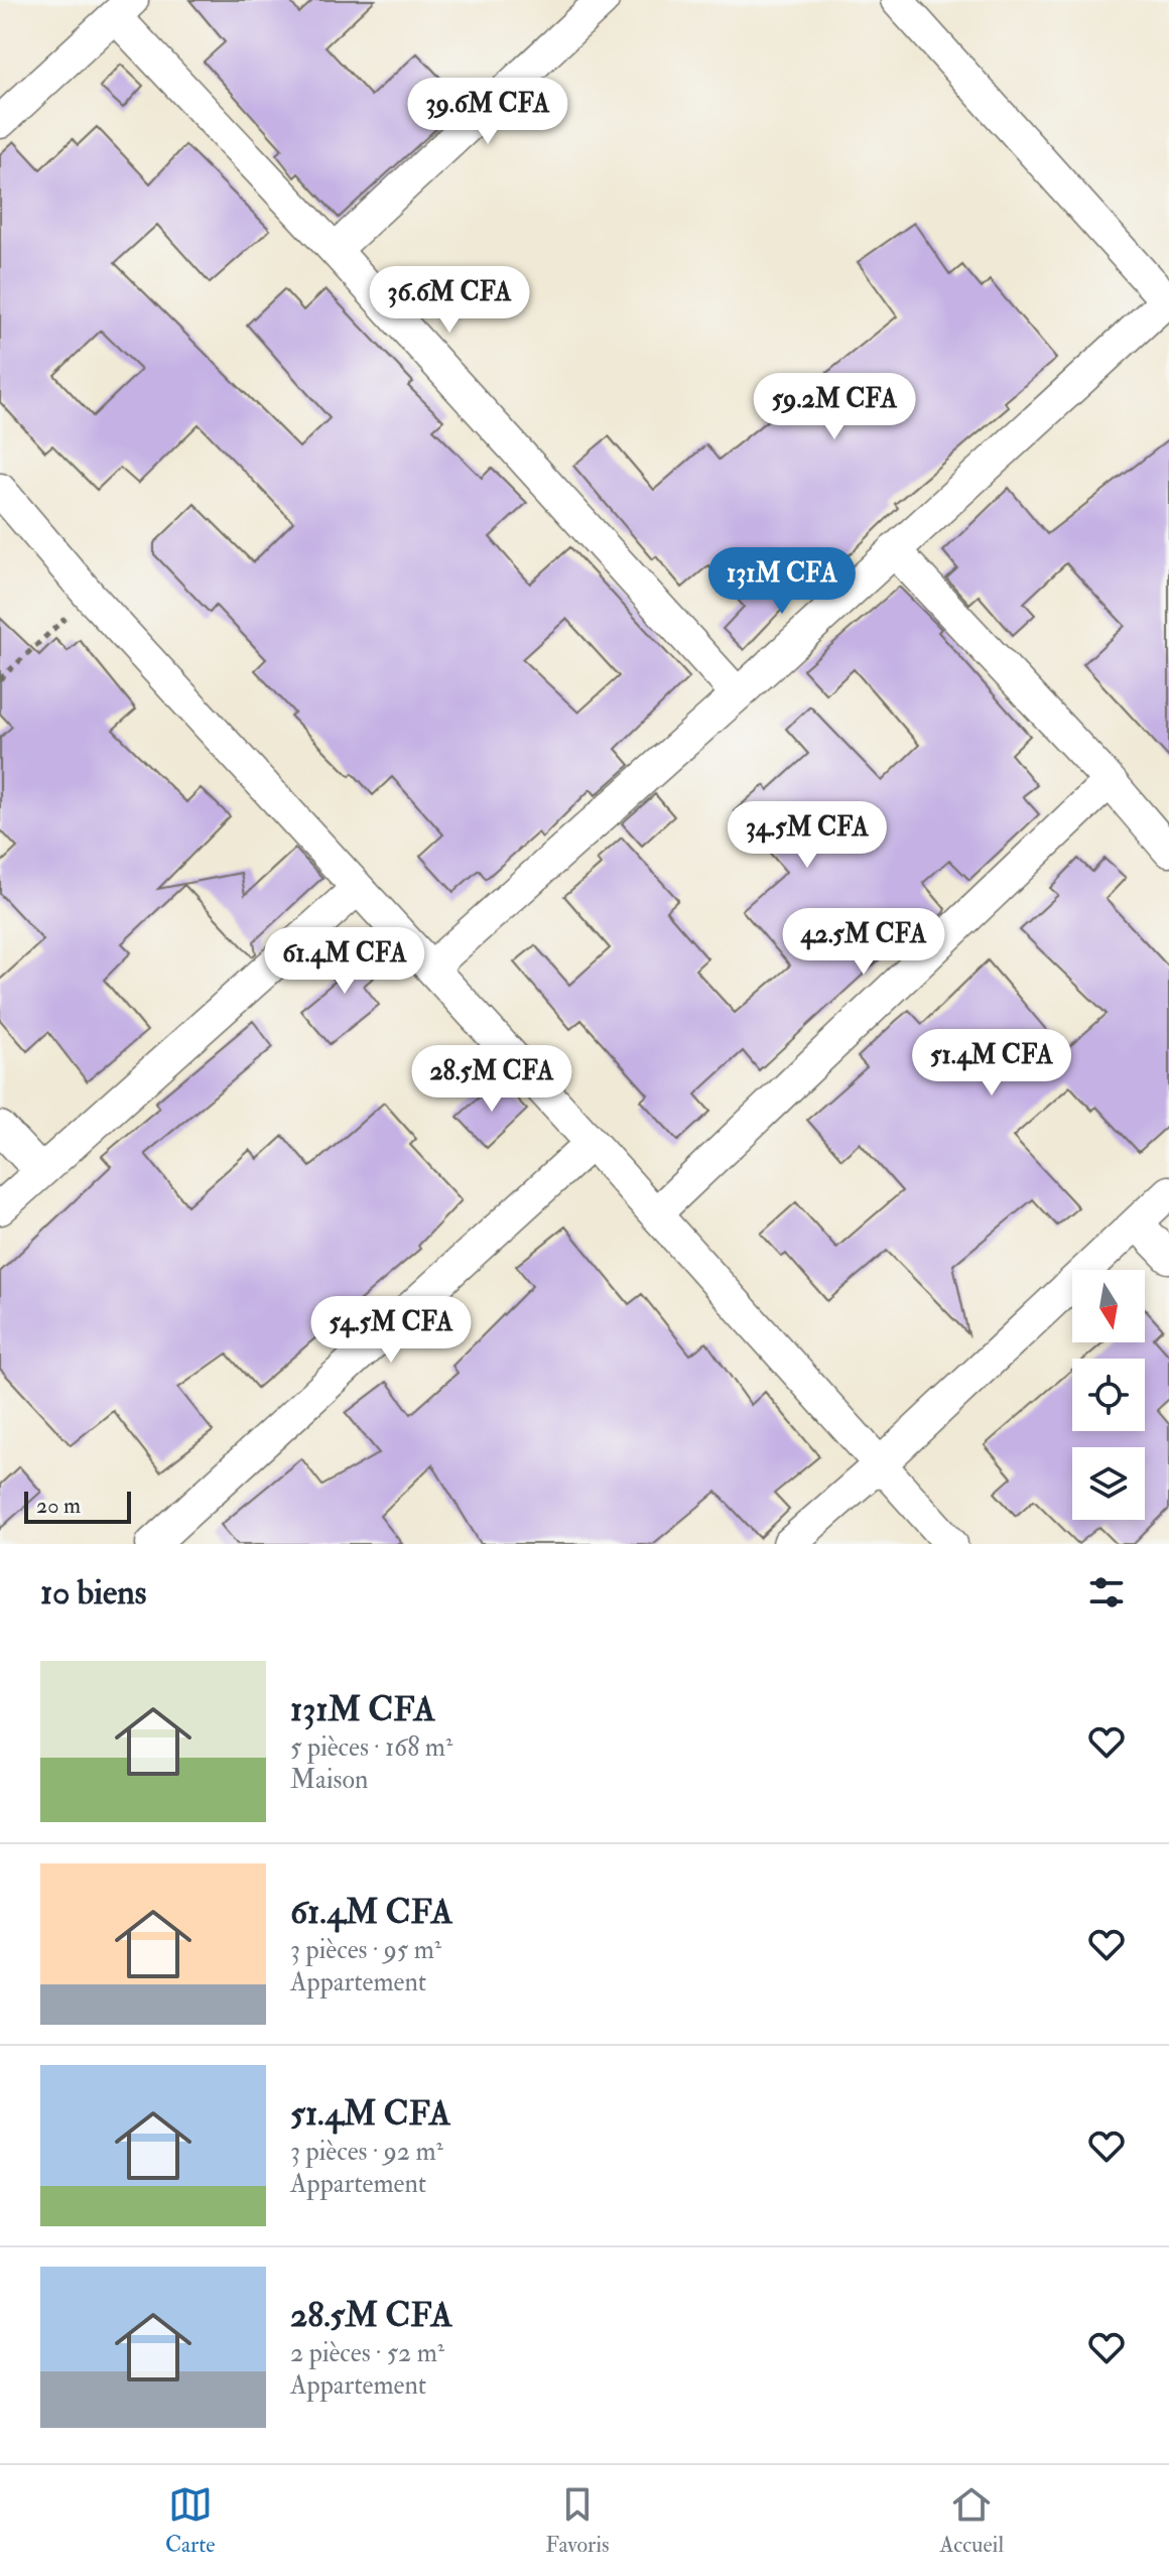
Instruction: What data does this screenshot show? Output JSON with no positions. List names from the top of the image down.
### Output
{
  "scale_bar": "20 m",
  "north": "bottom",
  "page": {
    "price": [
      "39.6M CFA",
      "36.6M CFA",
      "59.2M CFA",
      "131M CFA",
      "34.5M CFA",
      "42.5M CFA",
      "61.4M CFA",
      "51.4M CFA",
      "28.5M CFA",
      "54.5M CFA"
    ],
    "scale": "20 m",
    "heading": "10 biens",
    "list": [
      {
        "name": "131M CFA",
        "note": "5 pièces · 168 m² · Maison"
      },
      {
        "name": "61.4M CFA",
        "note": "3 pièces · 95 m² · Appartement"
      },
      {
        "name": "51.4M CFA",
        "note": "3 pièces · 92 m² · Appartement"
      },
      {
        "name": "28.5M CFA",
        "note": "2 pièces · 52 m² · Appartement"
      }
    ],
    "tabs": ["Carte", "Favoris", "Accueil"]
  }
}
